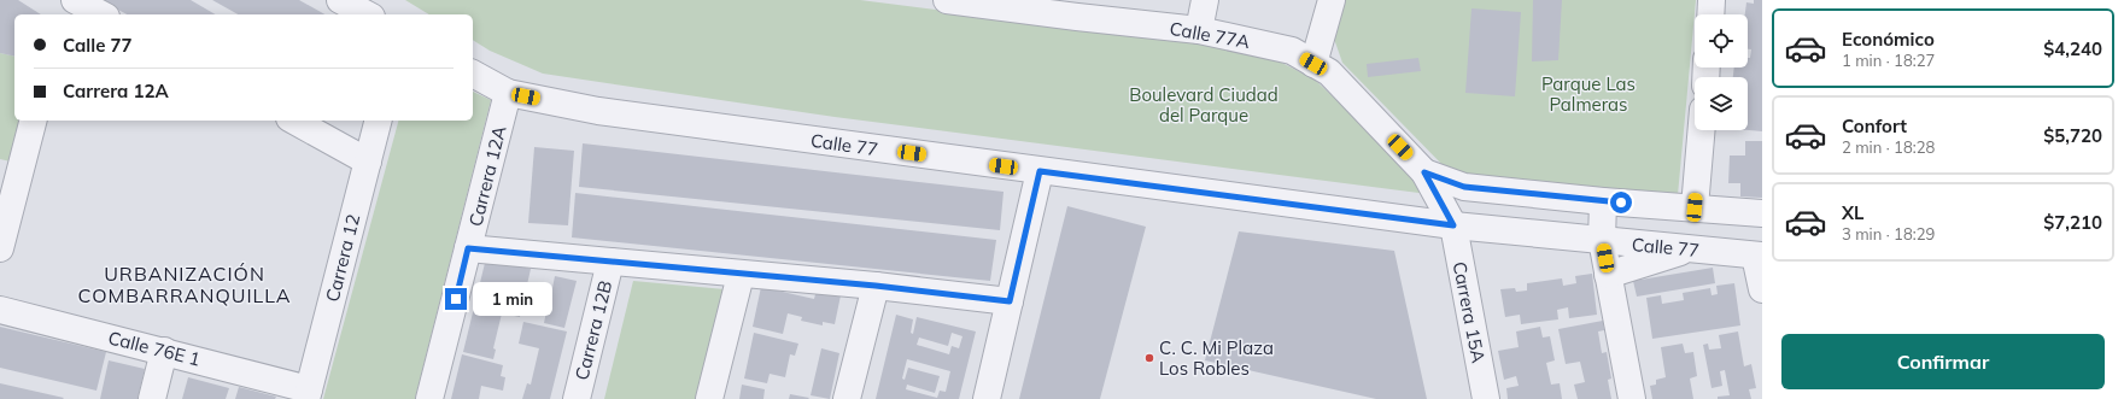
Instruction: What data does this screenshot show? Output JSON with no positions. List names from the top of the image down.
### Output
{
  "streets": {
    "street": [
      "Calle 77A",
      "Calle 77",
      "Carrera 12A",
      "Carrera 12",
      "Carrera 15A",
      "Carrera 12B",
      "Calle 76E 1"
    ]
  },
  "crossings": [
    ["Calle 77", "Carrera 12A"],
    ["Calle 77", "Carrera 15A"],
    ["Carrera 12", "Calle 76E 1"]
  ],
  "districts": ["URBANIZACIÓN COMBARRANQUILLA"],
  "parks": ["Parque Las Palmeras", "Boulevard Ciudad del Parque"],
  "places": ["C. C. Mi Plaza Los Robles"],
  "page": {
    "list": [
      {
        "name": "Económico",
        "note": "1 min · 18:27",
        "value": "$4,240"
      },
      {
        "name": "Confort",
        "note": "2 min · 18:28",
        "value": "$5,720"
      },
      {
        "name": "XL",
        "note": "3 min · 18:29",
        "value": "$7,210"
      }
    ],
    "banner": ["Calle 77", "Carrera 12A"],
    "bubble": "1 min",
    "buttons": "Confirmar"
  }
}
